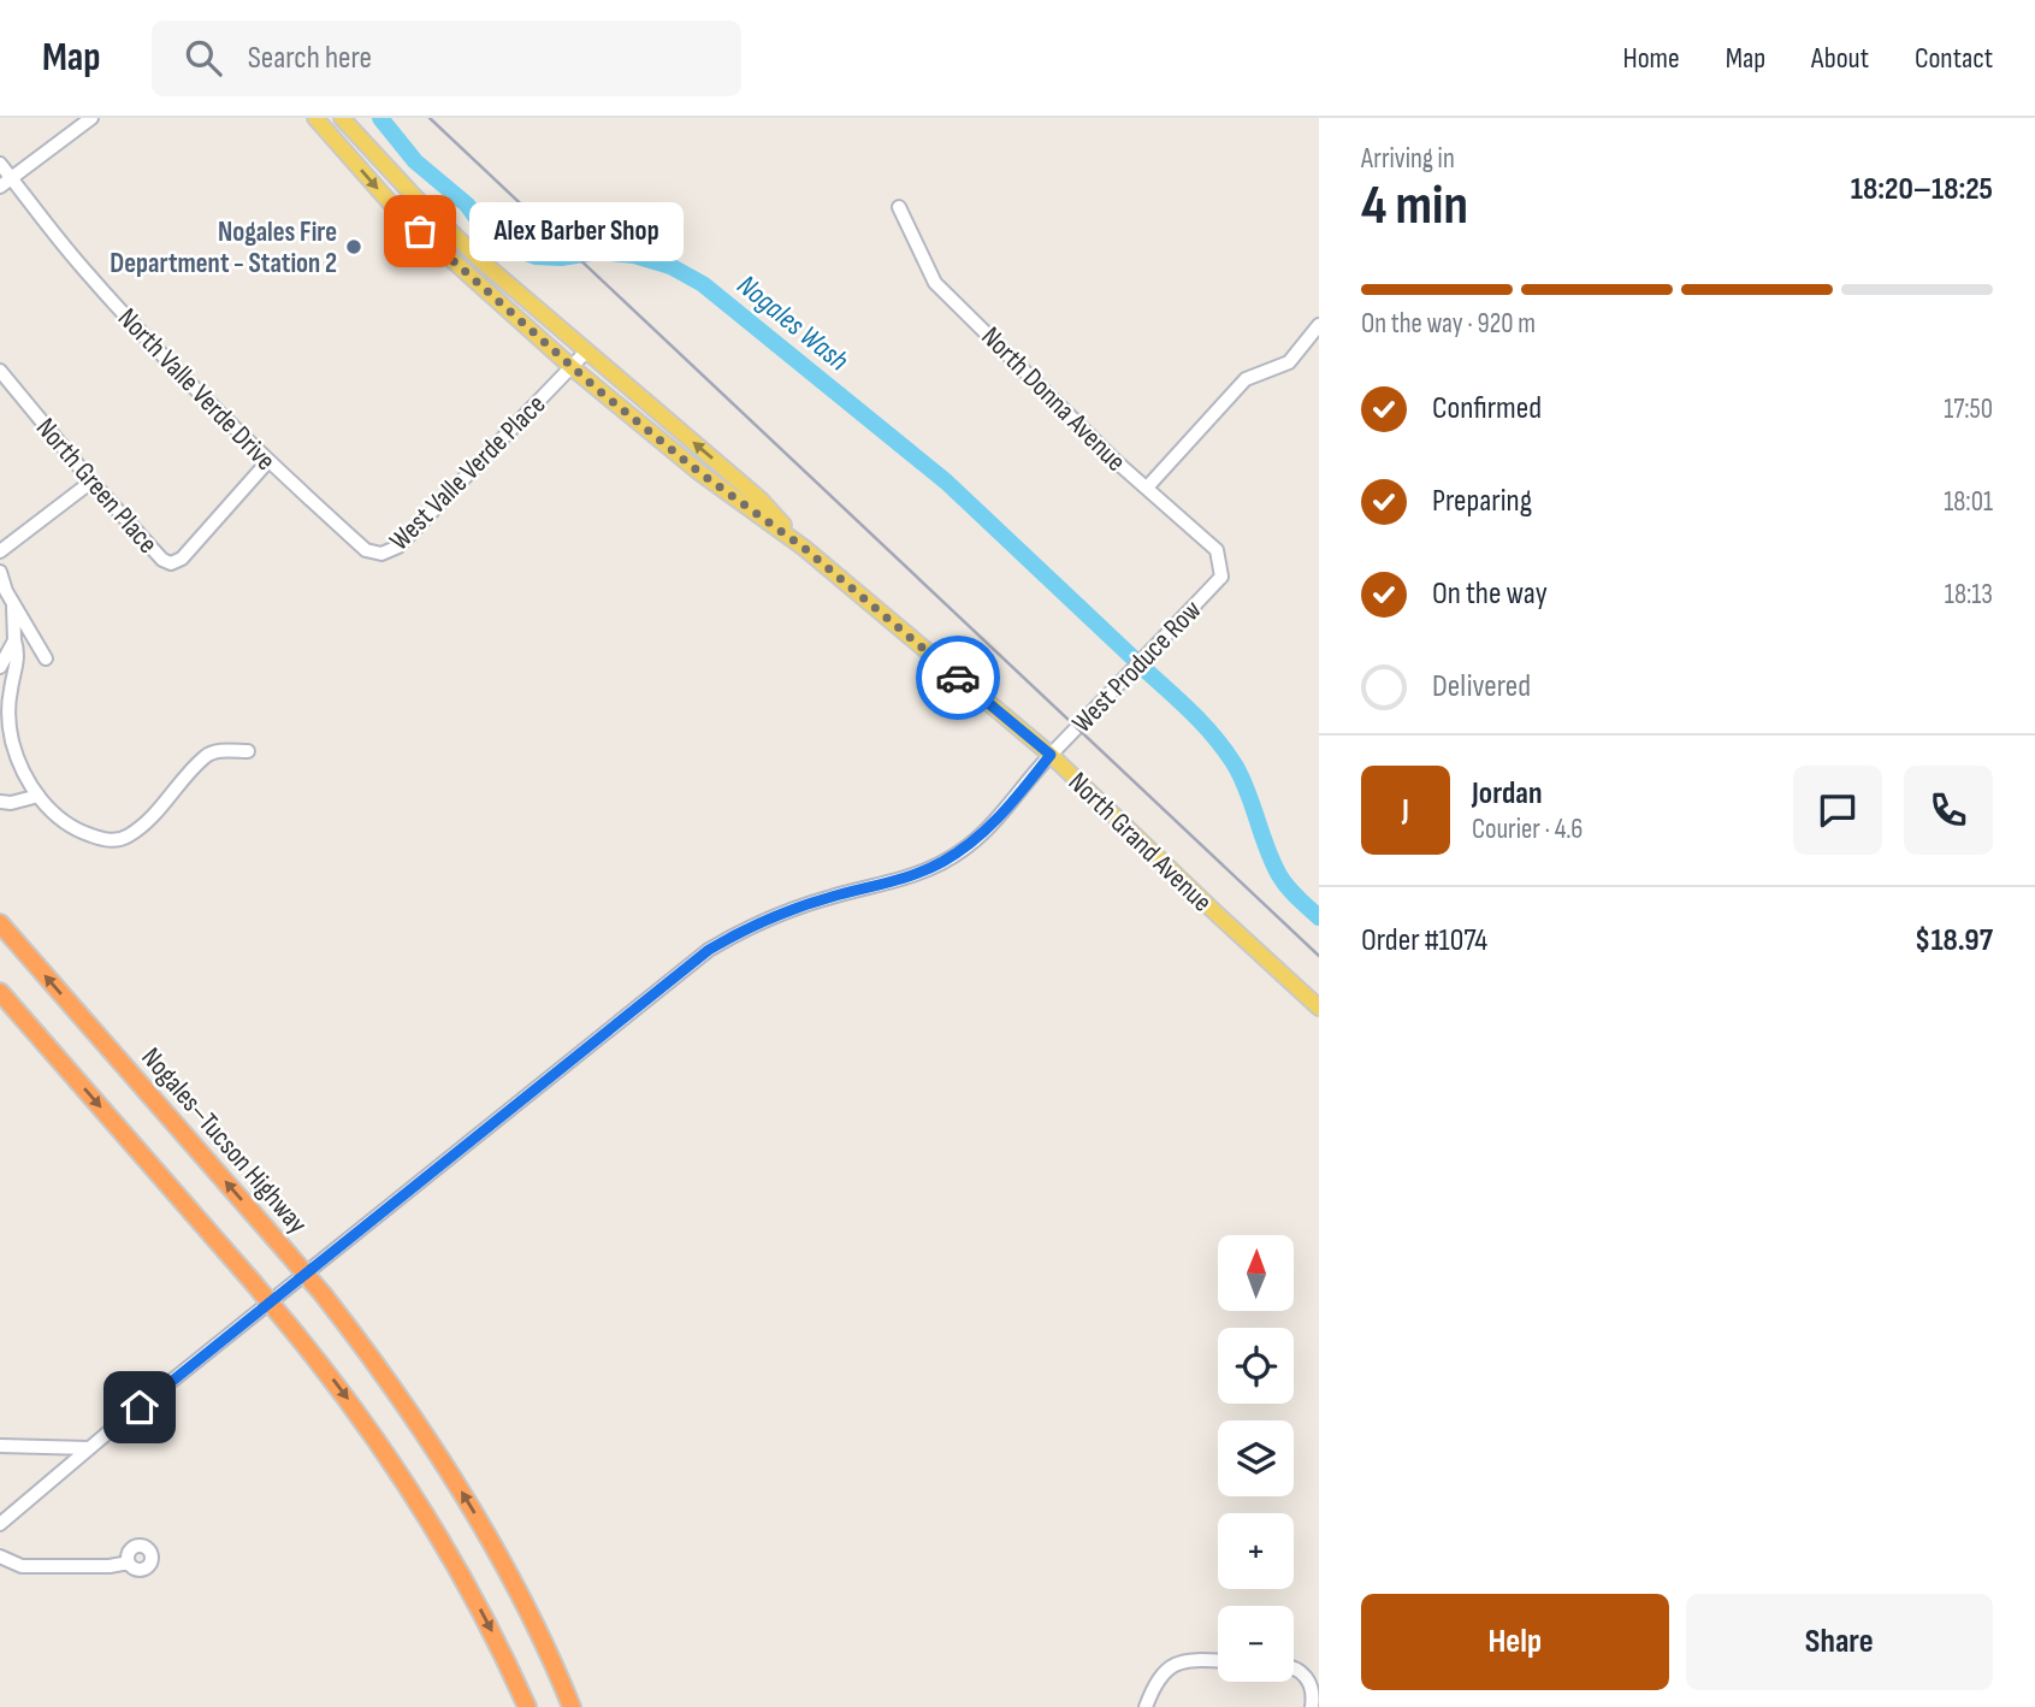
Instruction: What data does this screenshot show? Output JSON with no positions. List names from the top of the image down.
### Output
{
  "streets": {
    "highway": ["Nogales–Tucson Highway"],
    "main road": ["North Grand Avenue"],
    "street": [
      "North Valle Verde Drive",
      "North Donna Avenue",
      "West Valle Verde Place",
      "North Green Place",
      "West Produce Row"
    ]
  },
  "crossings": [
    ["North Valle Verde Drive", "West Valle Verde Place"],
    ["North Valle Verde Drive", "North Green Place"],
    ["North Donna Avenue", "West Produce Row"],
    ["West Valle Verde Place", "North Grand Avenue"],
    ["West Produce Row", "North Grand Avenue"]
  ],
  "water": ["Nogales Wash"],
  "places": ["Alex Barber Shop", "Nogales Fire Department - Station 2"],
  "north": "top",
  "page": {
    "header": "Map",
    "search": "Search here",
    "nav": [
      "Home",
      "Map",
      "About",
      "Contact"
    ],
    "heading": ["4 min", "Arriving in", "18:20–18:25"],
    "panel": [
      "Jordan",
      "Courier · 4.6",
      "Order #1074",
      "$18.97"
    ],
    "bubble": "Alex Barber Shop",
    "bar": "On the way · 920 m",
    "list": [
      ["Confirmed", "17:50"],
      ["Preparing", "18:01"],
      ["On the way", "18:13"],
      "Delivered"
    ],
    "round": "J",
    "map_buttons": ["+", "−"],
    "buttons": ["Help", "Share"]
  }
}
